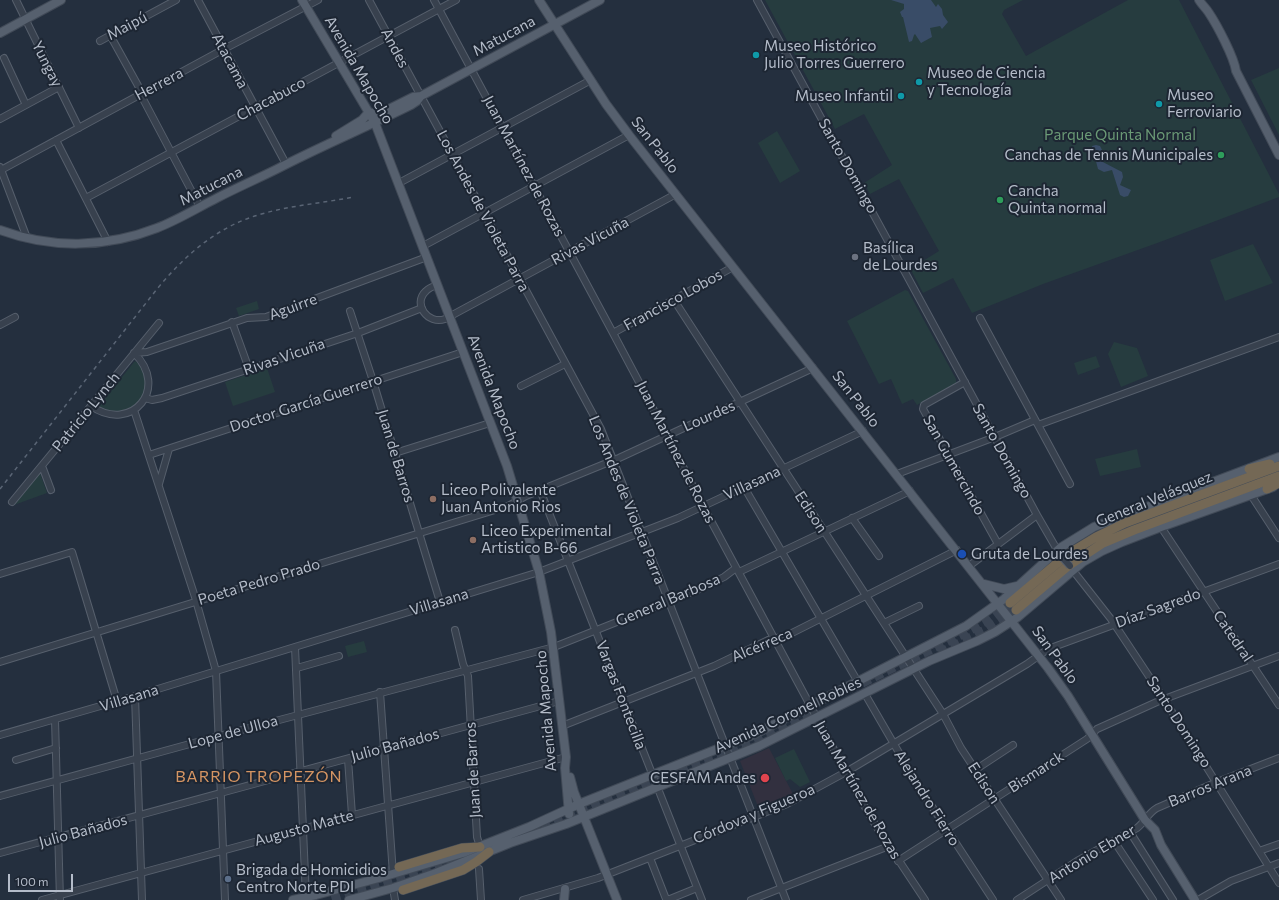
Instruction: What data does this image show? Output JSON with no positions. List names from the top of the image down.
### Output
{
  "streets": {
    "highway": ["General Velásquez"],
    "main road": [
      "Matucana",
      "Avenida Mapocho",
      "San Pablo",
      "Avenida Coronel Robles"
    ],
    "street": [
      "Maipú",
      "Andes",
      "Atacama",
      "Yungay",
      "Herrera",
      "Chacabuco",
      "Juan Martínez de Rozas",
      "Santo Domingo",
      "Los Andes de Violeta Parra",
      "Rivas Vicuña",
      "Francisco Lobos",
      "Aguirre",
      "Doctor García Guerrero",
      "Patricio Lynch",
      "Lourdes",
      "Juan de Barros",
      "San Gumercindo",
      "Villasana",
      "Edison",
      "Poeta Pedro Prado",
      "General Barbosa",
      "Díaz Sagredo",
      "Catedral",
      "Alcérreca",
      "Vargas Fontecilla",
      "Lope de Ulloa",
      "Julio Bañados",
      "Bismarck",
      "Barros Arana",
      "Alejandro Fierro",
      "Córdova y Figueroa",
      "Augusto Matte",
      "Antonio Ebner"
    ]
  },
  "crossings": [
    ["Matucana", "Andes"],
    ["Matucana", "Atacama"],
    ["Matucana", "Avenida Mapocho"],
    ["Matucana", "San Pablo"],
    ["Matucana", "Juan Martínez de Rozas"],
    ["Matucana", "Los Andes de Violeta Parra"],
    ["Andes", "Chacabuco"],
    ["Andes", "Los Andes de Violeta Parra"],
    ["Atacama", "Herrera"],
    ["Atacama", "Chacabuco"],
    ["Yungay", "Herrera"],
    ["Avenida Mapocho", "Herrera"],
    ["Avenida Mapocho", "Chacabuco"],
    ["Avenida Mapocho", "Rivas Vicuña"],
    ["Avenida Mapocho", "Aguirre"],
    ["Avenida Mapocho", "Doctor García Guerrero"],
    ["Avenida Mapocho", "Lourdes"],
    ["Avenida Mapocho", "Villasana"],
    ["Avenida Mapocho", "Poeta Pedro Prado"],
    ["Avenida Mapocho", "General Barbosa"],
    ["Avenida Mapocho", "Alcérreca"],
    ["Avenida Mapocho", "Avenida Coronel Robles"],
    ["Avenida Mapocho", "Lope de Ulloa"],
    ["Avenida Mapocho", "Julio Bañados"],
    ["Avenida Mapocho", "Augusto Matte"],
    ["Chacabuco", "Juan Martínez de Rozas"],
    ["San Pablo", "Rivas Vicuña"],
    ["San Pablo", "Francisco Lobos"],
    ["San Pablo", "Lourdes"],
    ["San Pablo", "Villasana"],
    ["San Pablo", "General Barbosa"],
    ["San Pablo", "Díaz Sagredo"],
    ["San Pablo", "Alcérreca"],
    ["San Pablo", "Avenida Coronel Robles"],
    ["San Pablo", "Bismarck"],
    ["San Pablo", "Barros Arana"],
    ["San Pablo", "Córdova y Figueroa"],
    ["San Pablo", "Antonio Ebner"],
    ["Juan Martínez de Rozas", "Rivas Vicuña"],
    ["Juan Martínez de Rozas", "Francisco Lobos"],
    ["Juan Martínez de Rozas", "Lourdes"],
    ["Juan Martínez de Rozas", "Villasana"],
    ["Juan Martínez de Rozas", "General Barbosa"],
    ["Juan Martínez de Rozas", "Alcérreca"],
    ["Juan Martínez de Rozas", "Avenida Coronel Robles"],
    ["Juan Martínez de Rozas", "Bismarck"],
    ["Juan Martínez de Rozas", "Córdova y Figueroa"],
    ["Santo Domingo", "San Gumercindo"],
    ["Santo Domingo", "Díaz Sagredo"],
    ["Santo Domingo", "Avenida Coronel Robles"],
    ["Santo Domingo", "Bismarck"],
    ["Santo Domingo", "Barros Arana"],
    ["Los Andes de Violeta Parra", "Rivas Vicuña"],
    ["Los Andes de Violeta Parra", "Lourdes"],
    ["Los Andes de Violeta Parra", "Villasana"],
    ["Los Andes de Violeta Parra", "General Barbosa"],
    ["Los Andes de Violeta Parra", "Alcérreca"],
    ["Los Andes de Violeta Parra", "Avenida Coronel Robles"],
    ["Los Andes de Violeta Parra", "Córdova y Figueroa"],
    ["Rivas Vicuña", "Juan de Barros"],
    ["Francisco Lobos", "Edison"],
    ["Aguirre", "Patricio Lynch"],
    ["Doctor García Guerrero", "Juan de Barros"],
    ["Lourdes", "Edison"],
    ["Lourdes", "Poeta Pedro Prado"],
    ["Lourdes", "Vargas Fontecilla"],
    ["Juan de Barros", "Villasana"],
    ["Juan de Barros", "Poeta Pedro Prado"],
    ["Juan de Barros", "Avenida Coronel Robles"],
    ["Juan de Barros", "Lope de Ulloa"],
    ["Juan de Barros", "Julio Bañados"],
    ["Juan de Barros", "Augusto Matte"],
    ["Villasana", "Edison"],
    ["Villasana", "Vargas Fontecilla"],
    ["Edison", "General Barbosa"],
    ["Edison", "Alcérreca"],
    ["Edison", "Avenida Coronel Robles"],
    ["Edison", "Bismarck"],
    ["Edison", "Córdova y Figueroa"],
    ["Edison", "Antonio Ebner"],
    ["General Barbosa", "Vargas Fontecilla"],
    ["General Barbosa", "Lope de Ulloa"],
    ["Díaz Sagredo", "Catedral"],
    ["Díaz Sagredo", "Córdova y Figueroa"],
    ["Catedral", "Avenida Coronel Robles"],
    ["Catedral", "Bismarck"],
    ["Alcérreca", "Vargas Fontecilla"],
    ["Vargas Fontecilla", "Avenida Coronel Robles"],
    ["Vargas Fontecilla", "Córdova y Figueroa"],
    ["Avenida Coronel Robles", "Alejandro Fierro"],
    ["Bismarck", "Alejandro Fierro"],
    ["Barros Arana", "Antonio Ebner"],
    ["Alejandro Fierro", "Córdova y Figueroa"]
  ],
  "districts": ["BARRIO TROPEZÓN"],
  "parks": ["Parque Quinta Normal"],
  "places": [
    "Museo Histórico Julio Torres Guerrero",
    "Museo de Ciencia y Tecnología",
    "Museo Infantil",
    "Museo Ferroviario",
    "Canchas de Tennis Municipales",
    "Cancha Quinta normal",
    "Basílica de Lourdes",
    "Liceo Polivalente Juan Antonio Rios",
    "Liceo Experimental Artistico B-66",
    "Gruta de Lourdes",
    "CESFAM Andes",
    "Brigada de Homicidios Centro Norte PDI"
  ],
  "scale_bar": "100 m"
}
